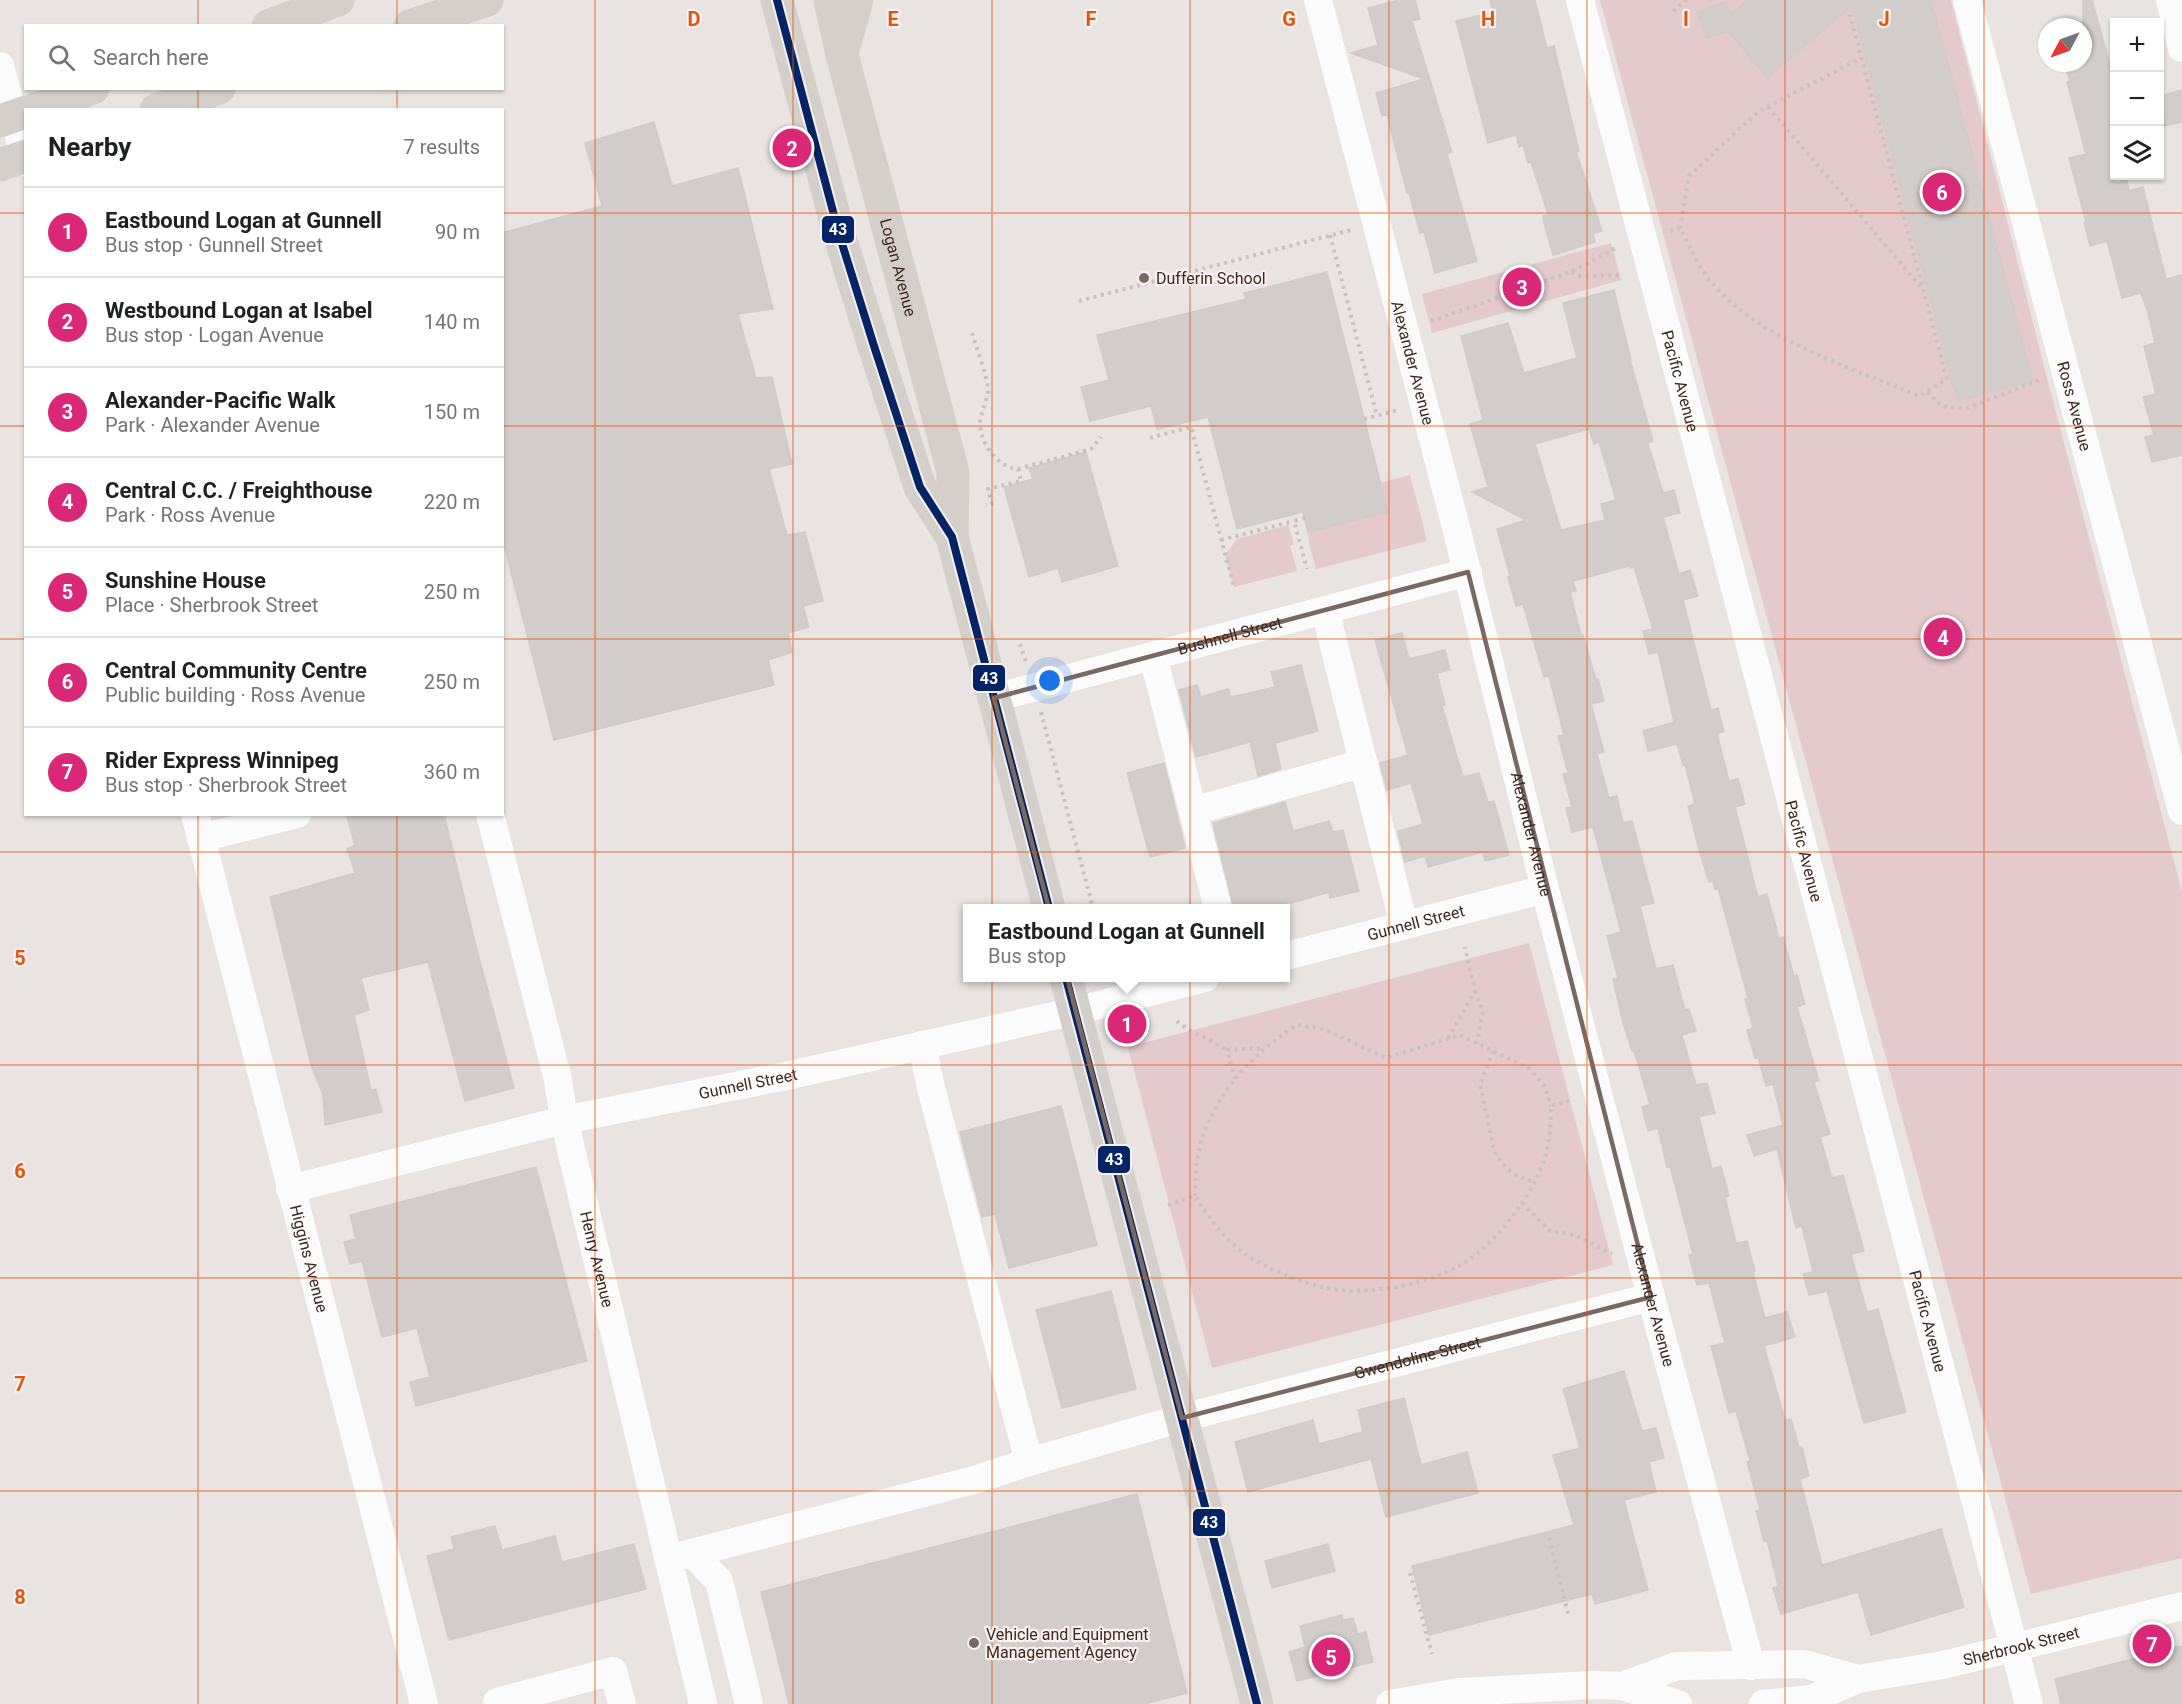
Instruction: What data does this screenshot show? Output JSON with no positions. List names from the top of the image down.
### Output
{
  "streets": {
    "main road": ["Logan Avenue"],
    "street": [
      "Alexander Avenue",
      "Pacific Avenue",
      "Ross Avenue",
      "Bushnell Street",
      "Gunnell Street",
      "Henry Avenue",
      "Higgins Avenue",
      "Gwendoline Street",
      "Sherbrook Street"
    ]
  },
  "crossings": [
    ["Logan Avenue", "Bushnell Street"],
    ["Alexander Avenue", "Bushnell Street"],
    ["Alexander Avenue", "Gunnell Street"],
    ["Alexander Avenue", "Gwendoline Street"],
    ["Alexander Avenue", "Sherbrook Street"],
    ["Pacific Avenue", "Sherbrook Street"],
    ["Gunnell Street", "Henry Avenue"],
    ["Gunnell Street", "Higgins Avenue"],
    ["Henry Avenue", "Gwendoline Street"]
  ],
  "places": ["Dufferin School", "Vehicle and Equipment Management Agency"],
  "lines": ["transit line 43"],
  "north": "bottom left",
  "page": {
    "map_buttons": ["+", "−"],
    "search": "Search here",
    "heading": ["Nearby", "7 results"],
    "pins": [
      "2",
      "6",
      "3",
      "4",
      "1",
      "7",
      "5"
    ],
    "list": [
      {
        "mark": "1",
        "name": "Eastbound Logan at Gunnell",
        "note": "Bus stop · Gunnell Street",
        "value": "90 m"
      },
      {
        "mark": "2",
        "name": "Westbound Logan at Isabel",
        "note": "Bus stop · Logan Avenue",
        "value": "140 m"
      },
      {
        "mark": "3",
        "name": "Alexander-Pacific Walk",
        "note": "Park · Alexander Avenue",
        "value": "150 m"
      },
      {
        "mark": "4",
        "name": "Central C.C. / Freighthouse",
        "note": "Park · Ross Avenue",
        "value": "220 m"
      },
      {
        "mark": "5",
        "name": "Sunshine House",
        "note": "Place · Sherbrook Street",
        "value": "250 m"
      },
      {
        "mark": "6",
        "name": "Central Community Centre",
        "note": "Public building · Ross Avenue",
        "value": "250 m"
      },
      {
        "mark": "7",
        "name": "Rider Express Winnipeg",
        "note": "Bus stop · Sherbrook Street",
        "value": "360 m"
      }
    ],
    "popup": ["Eastbound Logan at Gunnell", "Bus stop"]
  },
  "grid": {
    "columns": [
      "D",
      "E",
      "F",
      "G",
      "H",
      "I",
      "J"
    ],
    "rows": [
      "5",
      "6",
      "7",
      "8"
    ]
  }
}
